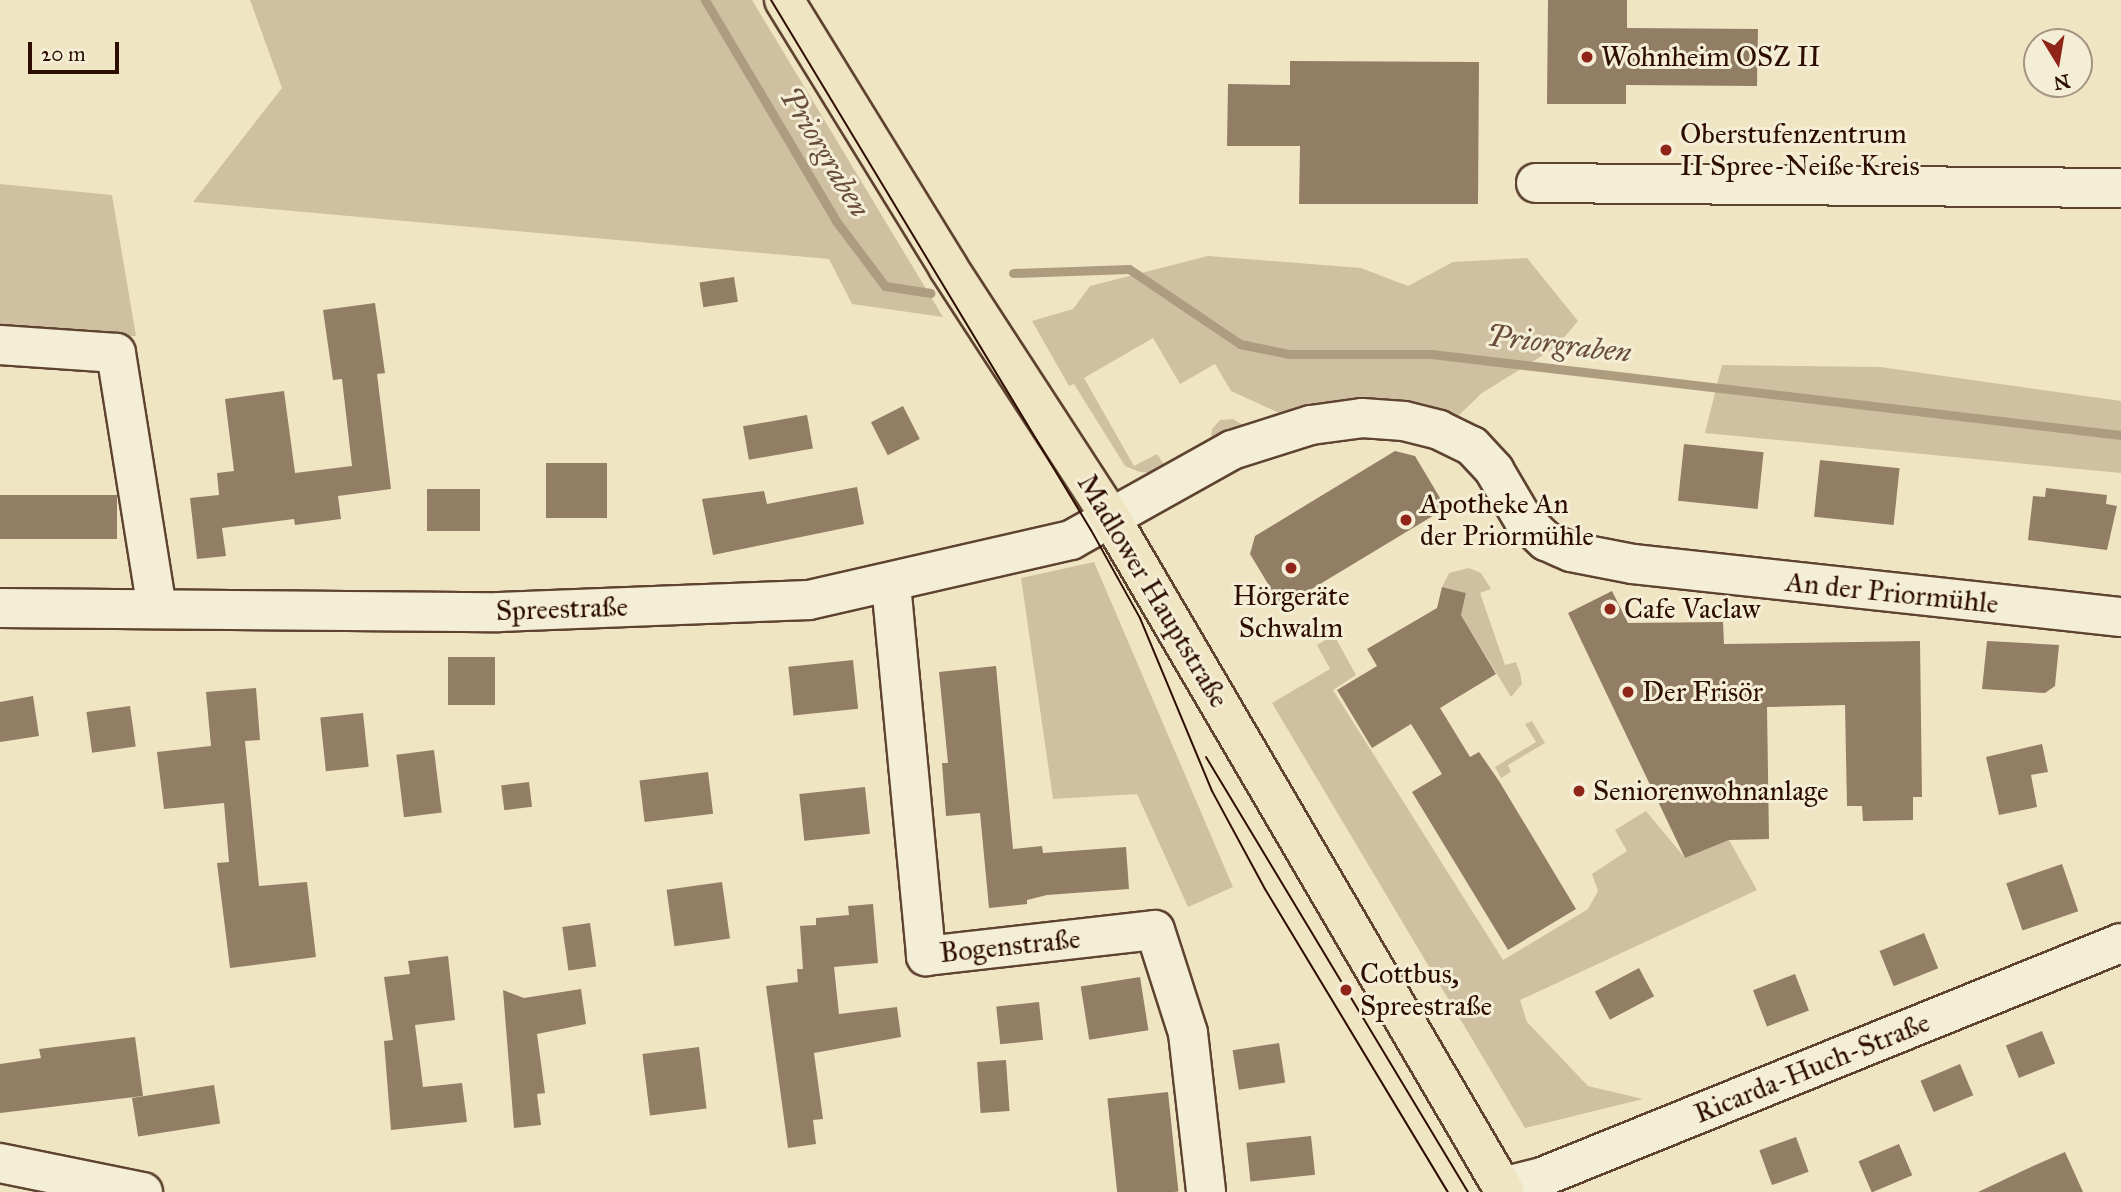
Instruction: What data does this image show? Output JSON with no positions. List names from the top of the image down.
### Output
{
  "streets": {
    "main road": ["Madlower Hauptstraße"],
    "street": [
      "An der Priormühle",
      "Spreestraße",
      "Bogenstraße",
      "Ricarda-Huch-Straße"
    ]
  },
  "crossings": [
    ["Madlower Hauptstraße", "An der Priormühle"],
    ["Madlower Hauptstraße", "Spreestraße"],
    ["Madlower Hauptstraße", "Ricarda-Huch-Straße"],
    ["An der Priormühle", "Spreestraße"],
    ["Spreestraße", "Bogenstraße"]
  ],
  "water": ["Priorgraben"],
  "places": [
    "Wohnheim OSZ II",
    "Oberstufenzentrum II Spree-Neiße Kreis",
    "Apotheke An der Priormühle",
    "Hörgeräte Schwalm",
    "Cafe Vaclaw",
    "Der Frisör",
    "Seniorenwohnanlage",
    "Cottbus, Spreestraße"
  ],
  "scale_bar": "20 m",
  "north": "bottom"
}
